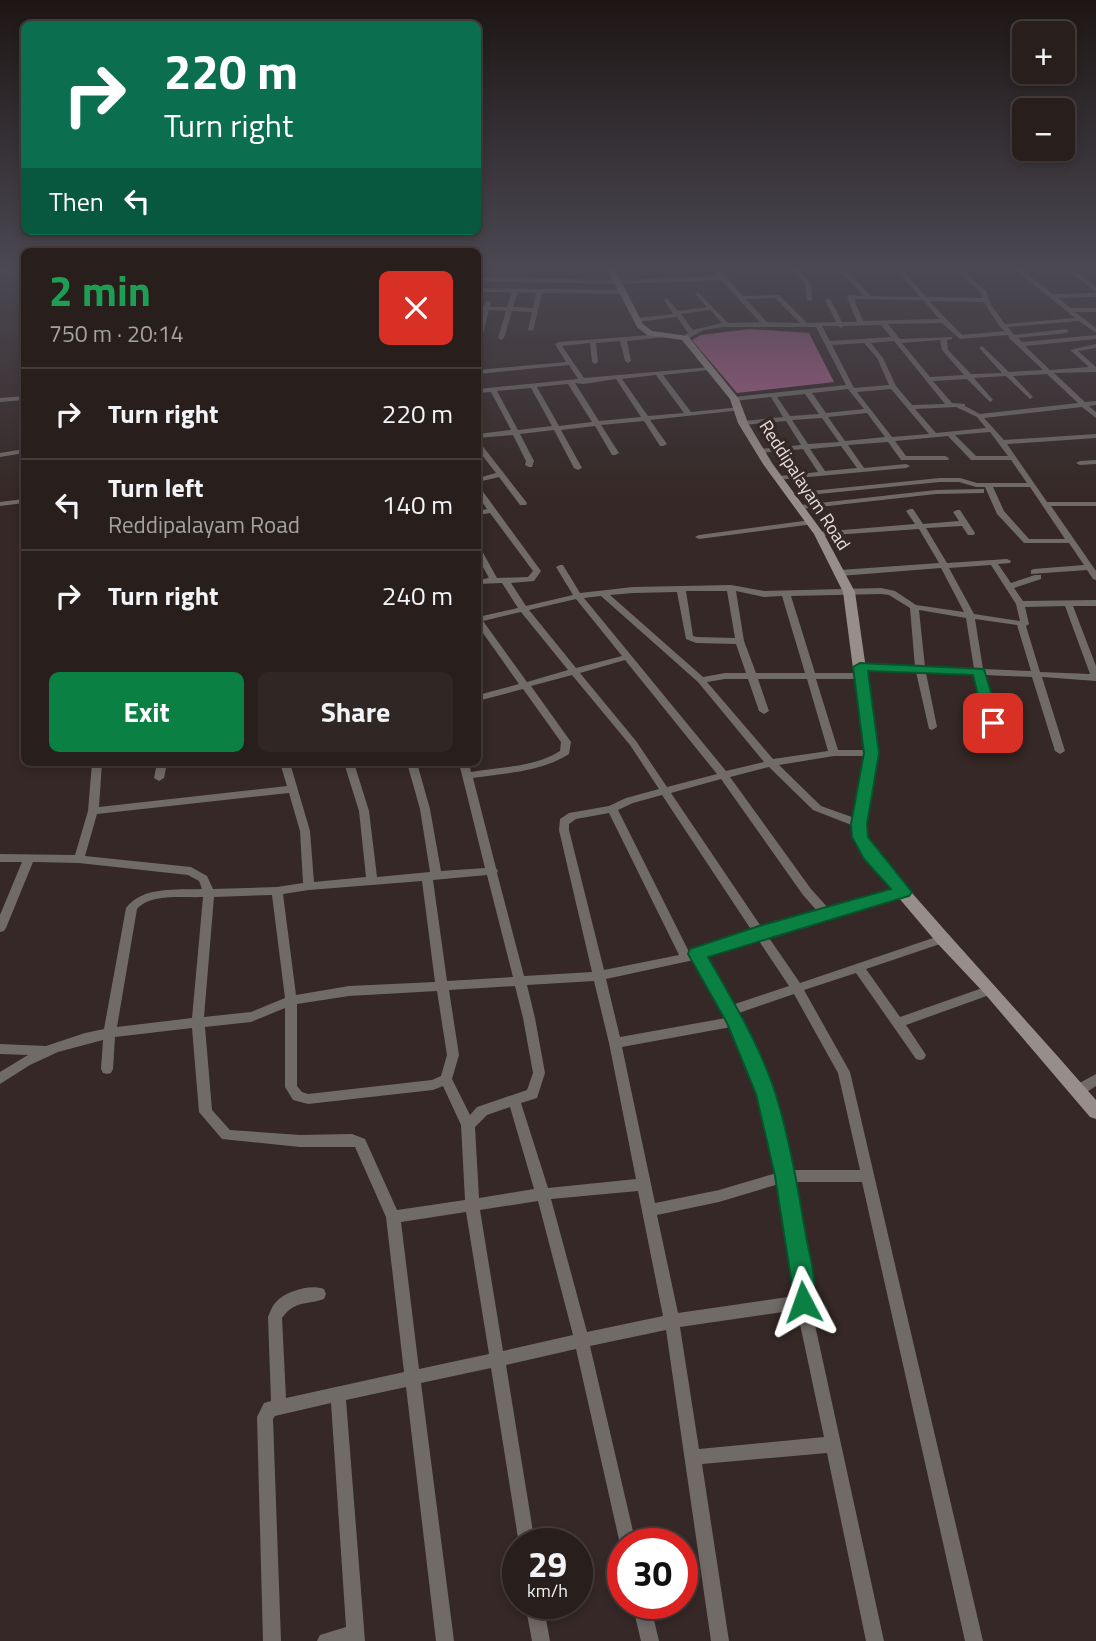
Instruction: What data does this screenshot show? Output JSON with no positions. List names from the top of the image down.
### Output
{
  "streets": {
    "main road": ["Reddipalayam Road"]
  },
  "page": {
    "map_buttons": ["+", "−"],
    "turn": ["220 m", "Turn right"],
    "then": "Then",
    "heading": ["2 min", "750 m · 20:14"],
    "list": [
      {
        "name": "Turn right",
        "value": "220 m"
      },
      {
        "name": "Turn left",
        "note": "Reddipalayam Road",
        "value": "140 m"
      },
      {
        "name": "Turn right",
        "value": "240 m"
      }
    ],
    "buttons": ["Exit", "Share"],
    "speed": "29 km/h",
    "limit": "30"
  }
}
